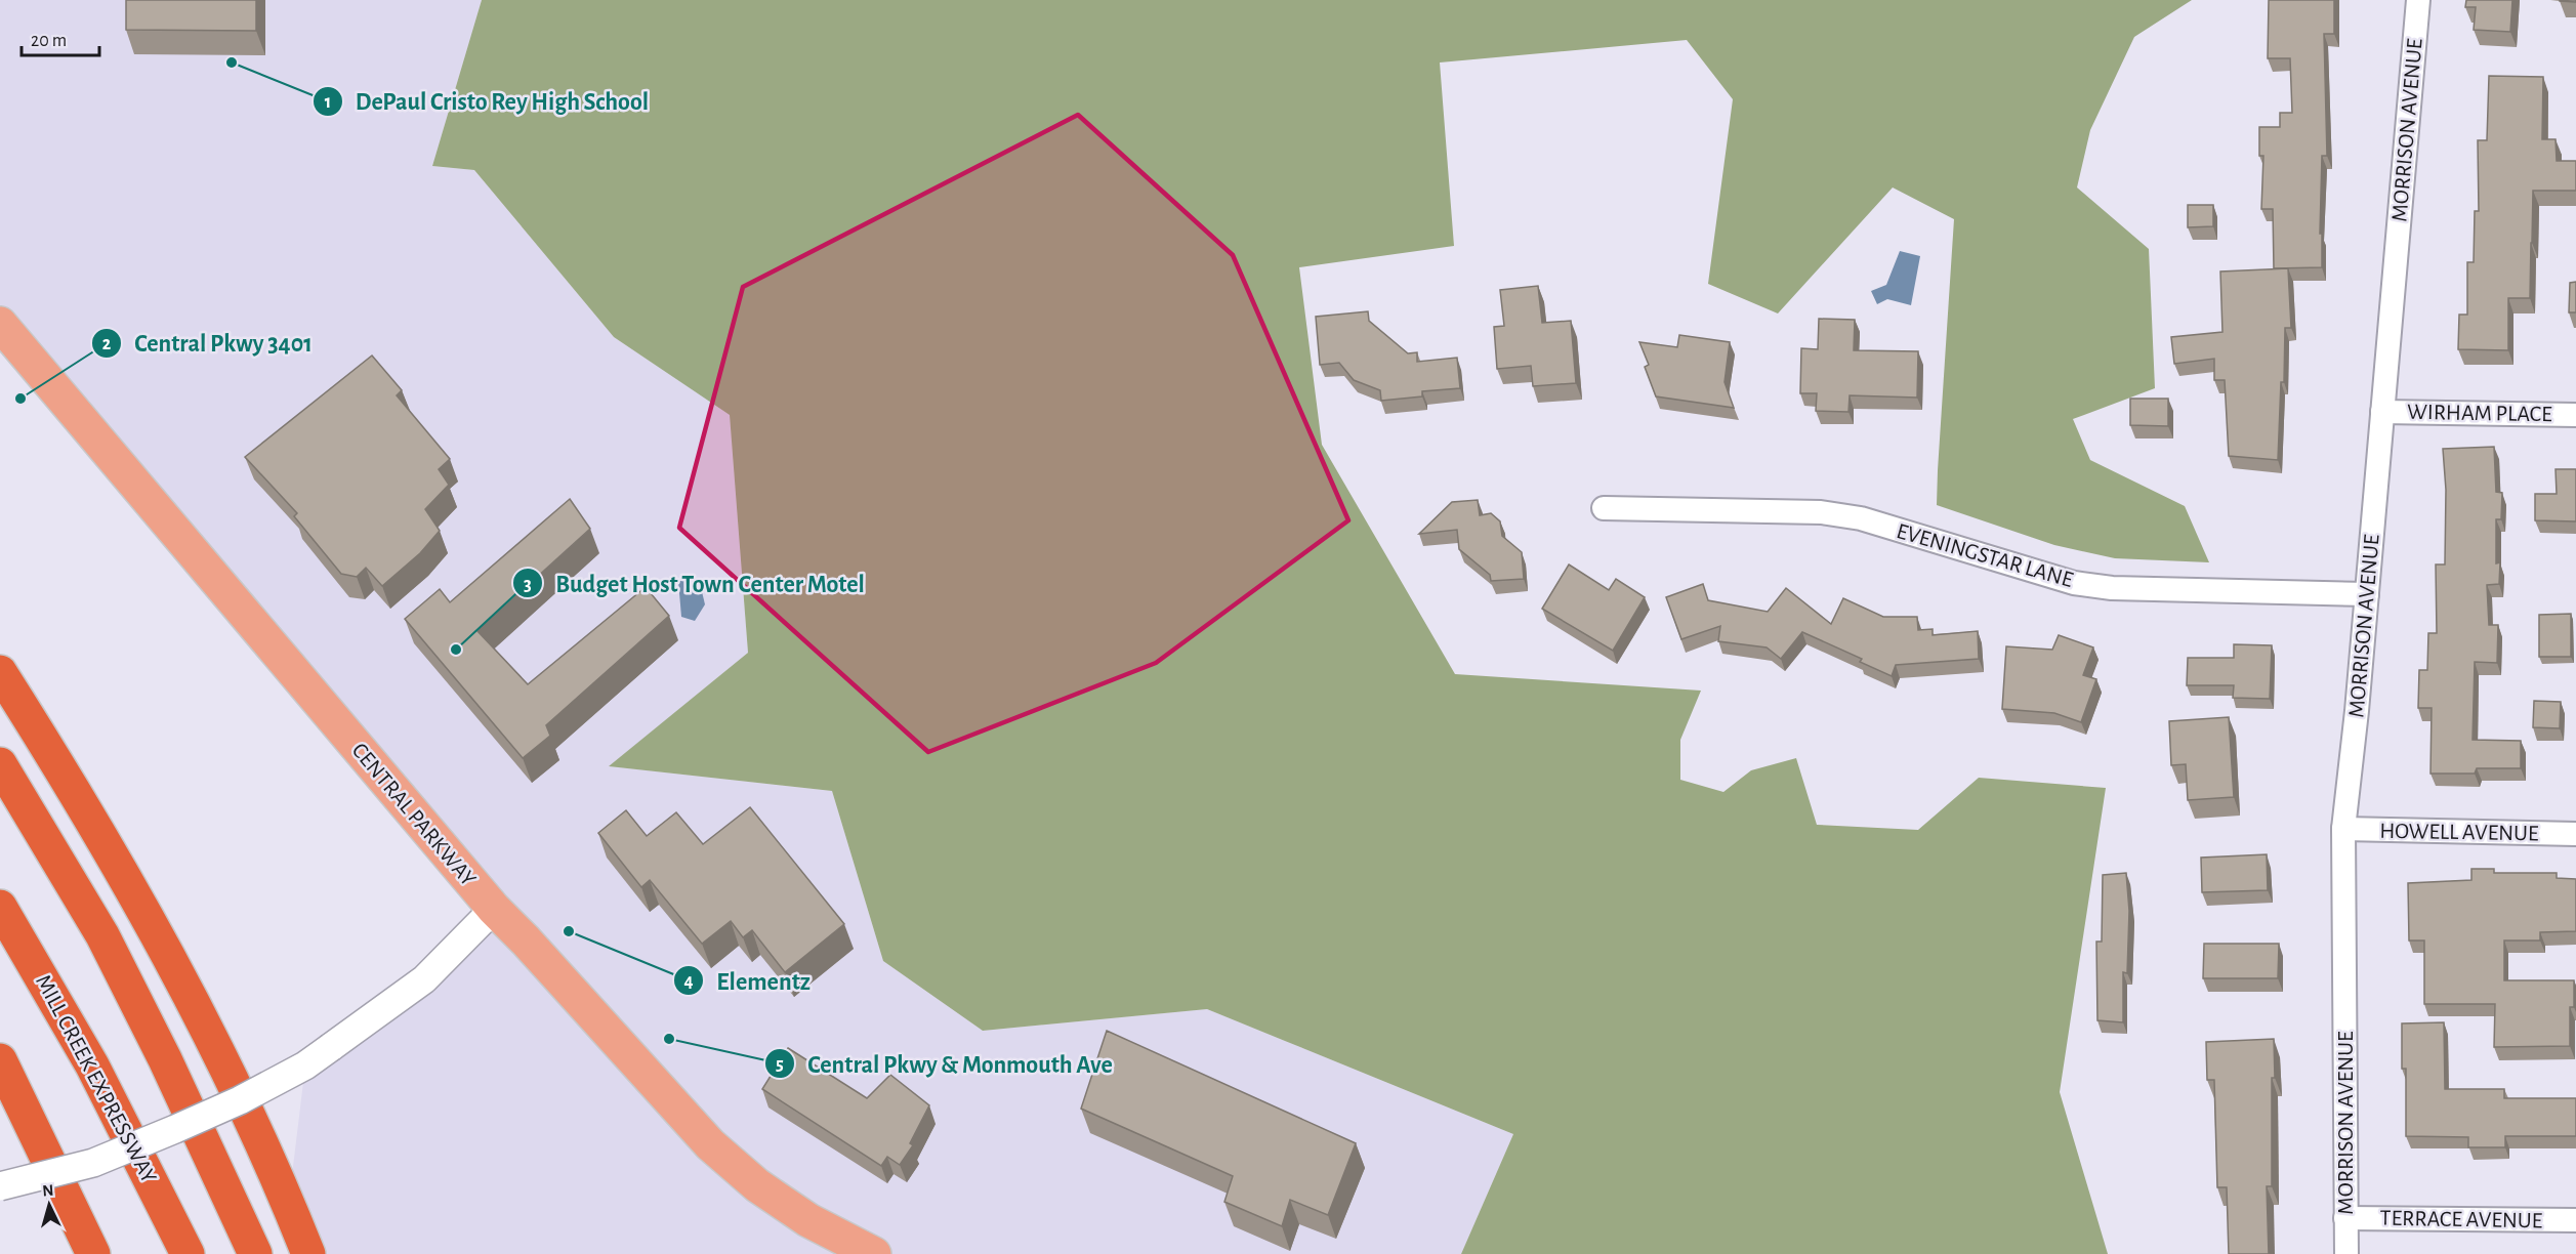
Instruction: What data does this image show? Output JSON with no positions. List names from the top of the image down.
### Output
{
  "streets": {
    "highway": ["MILL CREEK EXPRESSWAY"],
    "main road": ["CENTRAL PARKWAY"],
    "street": [
      "MORRISON AVENUE",
      "WIRHAM PLACE",
      "EVENINGSTAR LANE",
      "HOWELL AVENUE",
      "TERRACE AVENUE"
    ]
  },
  "crossings": [
    ["MORRISON AVENUE", "WIRHAM PLACE"],
    ["MORRISON AVENUE", "EVENINGSTAR LANE"],
    ["MORRISON AVENUE", "HOWELL AVENUE"],
    ["MORRISON AVENUE", "TERRACE AVENUE"]
  ],
  "places": [
    "DePaul Cristo Rey High School",
    "Central Pkwy 3401",
    "Budget Host Town Center Motel",
    "Elementz",
    "Central Pkwy & Monmouth Ave"
  ],
  "scale_bar": "20 m",
  "north": "top"
}
